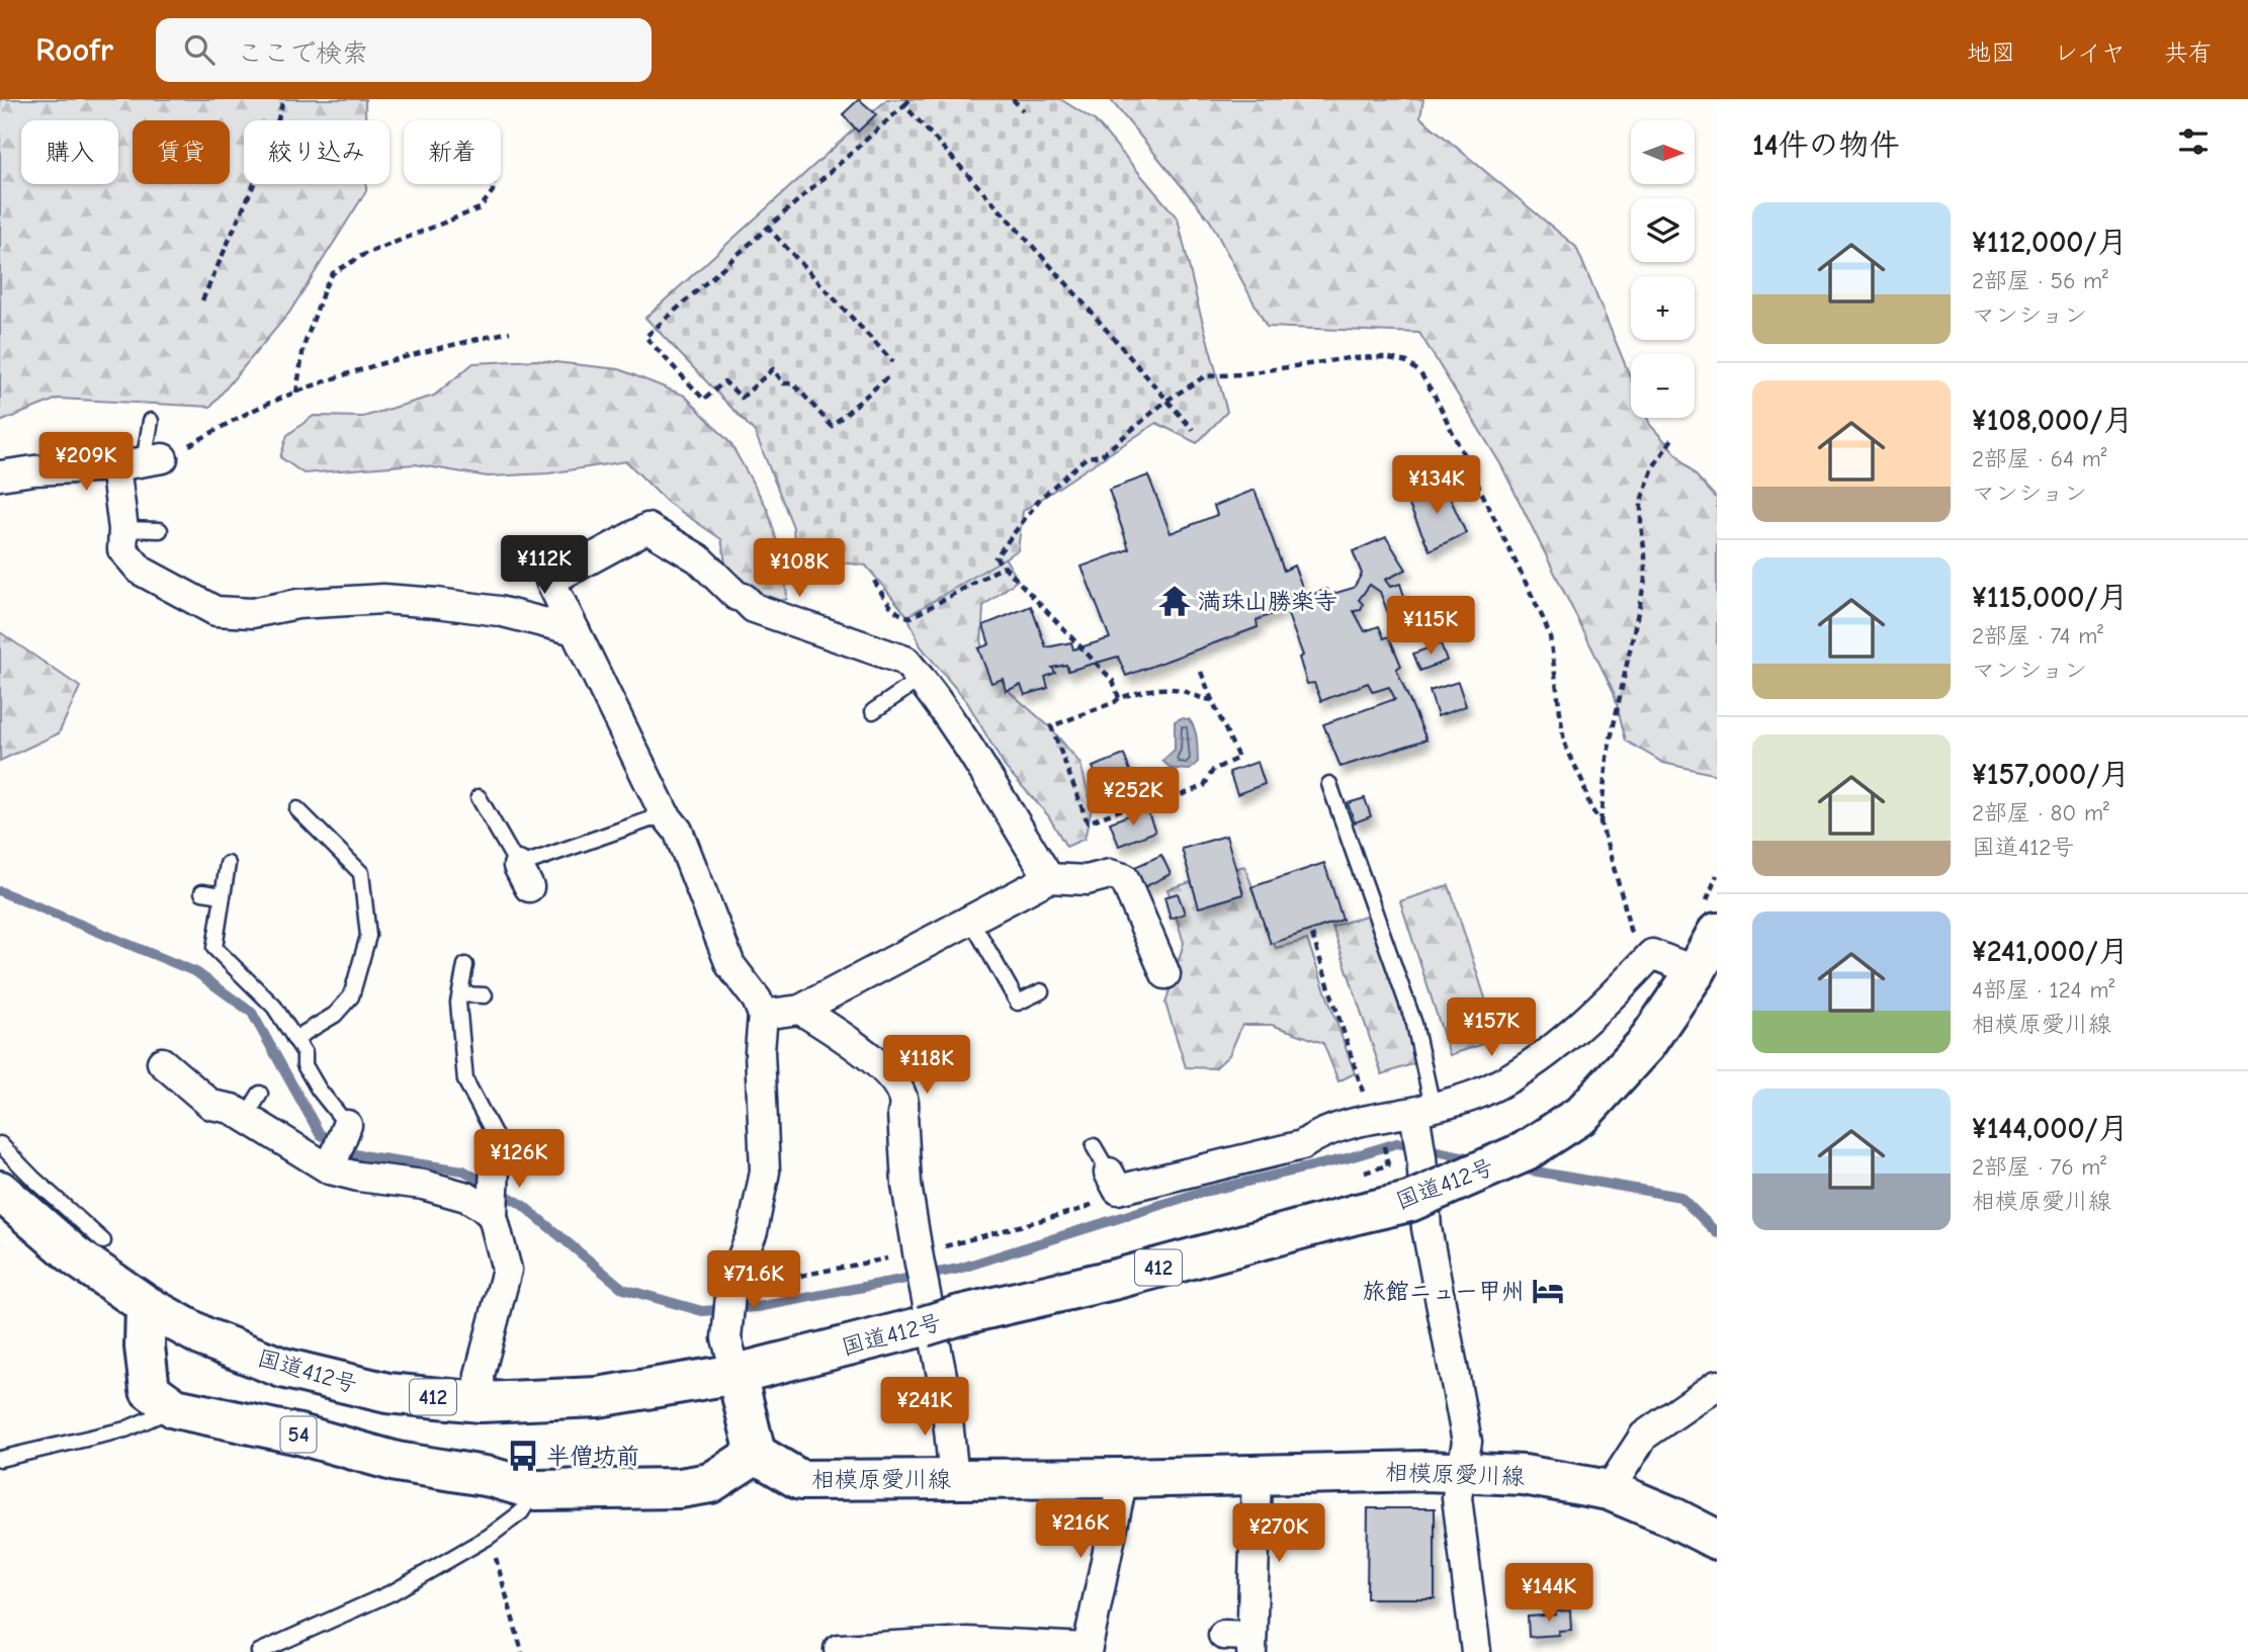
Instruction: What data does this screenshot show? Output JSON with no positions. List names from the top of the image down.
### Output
{
  "streets": {
    "main road": [
      "国道412号",
      "412",
      "54",
      "相模原愛川線"
    ]
  },
  "crossings": [
    ["国道412号", "54"],
    ["54", "相模原愛川線"]
  ],
  "places": {
    "temple": ["満珠山勝楽寺"],
    "hotel": ["旅館ニュー甲州"],
    "bus stop": ["半僧坊前"]
  },
  "north": "right",
  "page": {
    "header": "Roofr",
    "search": "ここで検索",
    "nav": ["地図", "レイヤ", "共有"],
    "heading": "14件の物件",
    "map_buttons": ["+", "−"],
    "chip": [
      "購入",
      "賃貸",
      "絞り込み",
      "新着"
    ],
    "list": [
      {
        "name": "¥112,000/月",
        "note": "2部屋 · 56 m² · マンション"
      },
      {
        "name": "¥108,000/月",
        "note": "2部屋 · 64 m² · マンション"
      },
      {
        "name": "¥115,000/月",
        "note": "2部屋 · 74 m² · マンション"
      },
      {
        "name": "¥157,000/月",
        "note": "2部屋 · 80 m² · 国道412号"
      },
      {
        "name": "¥241,000/月",
        "note": "4部屋 · 124 m² · 相模原愛川線"
      },
      {
        "name": "¥144,000/月",
        "note": "2部屋 · 76 m² · 相模原愛川線"
      }
    ],
    "price": [
      "¥209K",
      "¥134K",
      "¥112K",
      "¥108K",
      "¥115K",
      "¥252K",
      "¥157K",
      "¥118K",
      "¥126K",
      "¥71.6K",
      "¥241K",
      "¥216K",
      "¥270K",
      "¥144K"
    ]
  }
}
